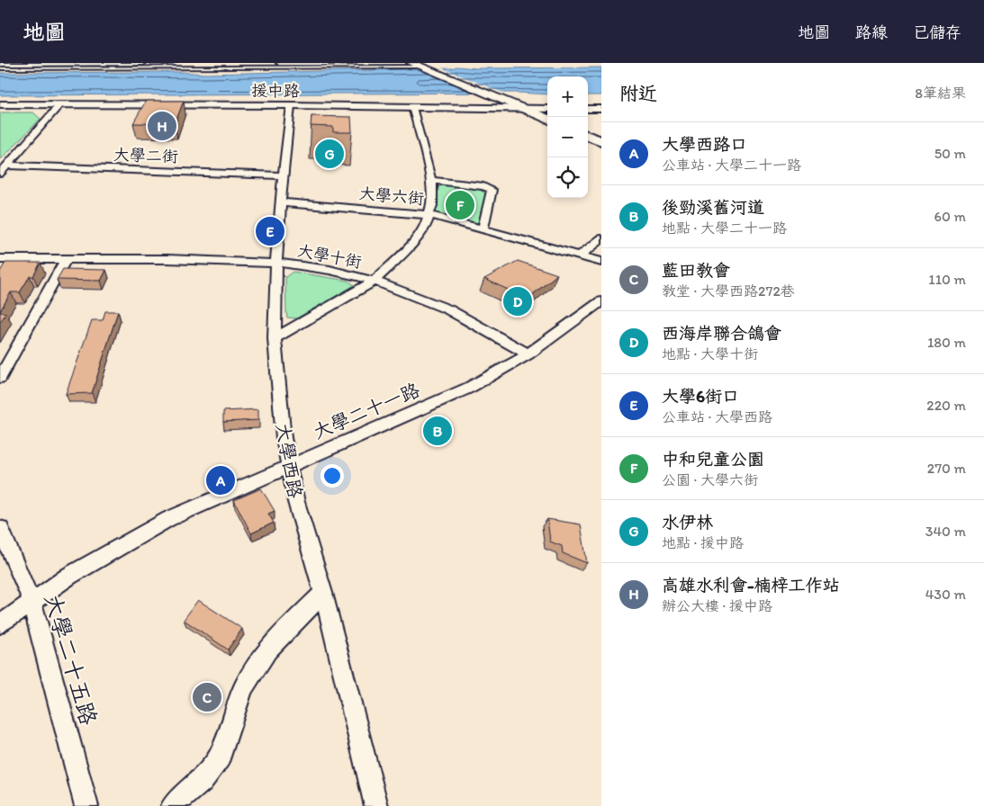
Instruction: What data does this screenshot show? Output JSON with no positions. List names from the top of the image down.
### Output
{
  "streets": {
    "street": [
      "援中路",
      "大學二街",
      "大學六街",
      "大學十街",
      "大學二十一路",
      "大學西路",
      "大學二十五路"
    ]
  },
  "crossings": [
    ["援中路", "大學西路"],
    ["大學二街", "大學西路"],
    ["大學六街", "大學西路"],
    ["大學十街", "大學二十一路"],
    ["大學十街", "大學西路"],
    ["大學二十一路", "大學西路"],
    ["大學二十一路", "大學二十五路"]
  ],
  "page": {
    "header": "地圖",
    "nav": ["地圖", "路線", "已儲存"],
    "heading": ["附近", "8筆結果"],
    "map_buttons": ["+", "−"],
    "pins": [
      "H",
      "G",
      "F",
      "E",
      "D",
      "B",
      "A",
      "C"
    ],
    "list": [
      {
        "mark": "A",
        "name": "大學西路口",
        "note": "公車站 · 大學二十一路",
        "value": "50 m"
      },
      {
        "mark": "B",
        "name": "後勁溪舊河道",
        "note": "地點 · 大學二十一路",
        "value": "60 m"
      },
      {
        "mark": "C",
        "name": "藍田教會",
        "note": "教堂 · 大學西路272巷",
        "value": "110 m"
      },
      {
        "mark": "D",
        "name": "西海岸聯合鴿會",
        "note": "地點 · 大學十街",
        "value": "180 m"
      },
      {
        "mark": "E",
        "name": "大學6街口",
        "note": "公車站 · 大學西路",
        "value": "220 m"
      },
      {
        "mark": "F",
        "name": "中和兒童公園",
        "note": "公園 · 大學六街",
        "value": "270 m"
      },
      {
        "mark": "G",
        "name": "水伊林",
        "note": "地點 · 援中路",
        "value": "340 m"
      },
      {
        "mark": "H",
        "name": "高雄水利會-楠梓工作站",
        "note": "辦公大樓 · 援中路",
        "value": "430 m"
      }
    ]
  }
}
